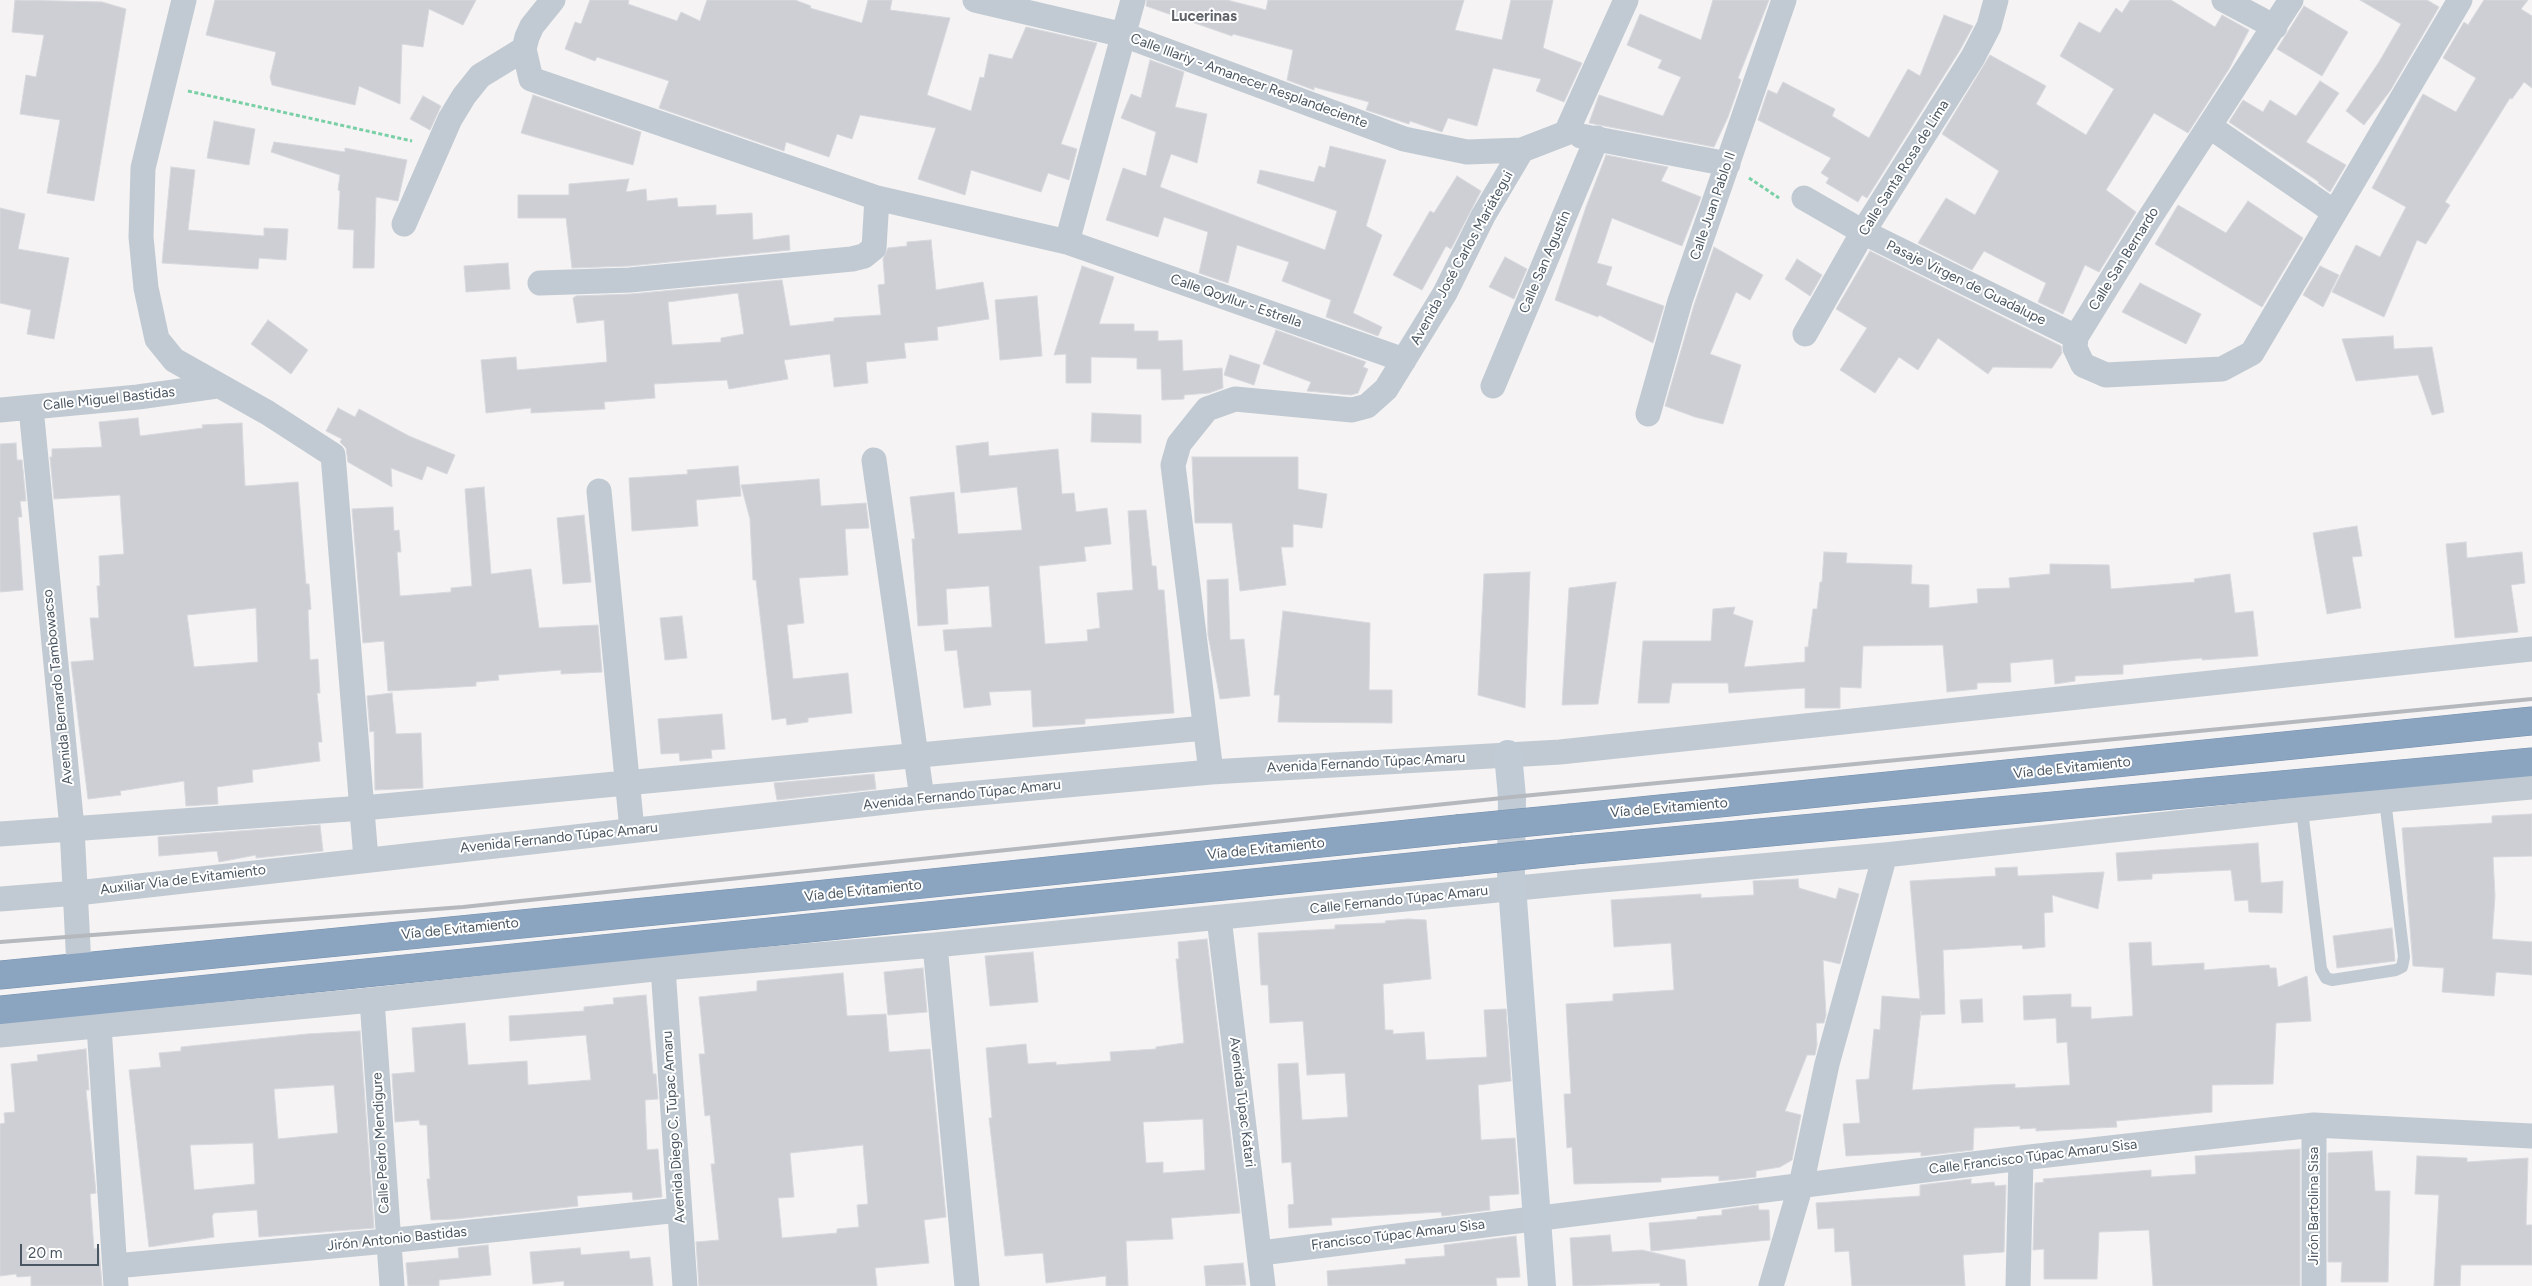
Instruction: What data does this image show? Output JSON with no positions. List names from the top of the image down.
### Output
{
  "streets": {
    "highway": ["Vía de Evitamiento"],
    "street": [
      "Calle Illariy - Amanecer Resplandeciente",
      "Calle Santa Rosa de Lima",
      "Calle Juan Pablo II",
      "Avenida José Carlos Mariátegui",
      "Calle San Bernardo",
      "Calle San Agustín",
      "Pasaje Virgen de Guadalupe",
      "Calle Qoyllur - Estrella",
      "Calle Miguel Bastidas",
      "Avenida Bernardo Tambowacso",
      "Avenida Fernando Túpac Amaru",
      "Auxiliar Via de Evitamiento",
      "Calle Fernando Túpac Amaru",
      "Avenida Túpac Katari",
      "Avenida Diego C. Túpac Amaru",
      "Calle Pedro Mendigure",
      "Calle Francisco Túpac Amaru Sisa",
      "Jirón Bartolina Sisa",
      "Francisco Túpac Amaru Sisa",
      "Jirón Antonio Bastidas"
    ]
  },
  "crossings": [
    ["Calle Illariy - Amanecer Resplandeciente", "Avenida José Carlos Mariátegui"],
    ["Calle Santa Rosa de Lima", "Pasaje Virgen de Guadalupe"],
    ["Avenida José Carlos Mariátegui", "Calle Qoyllur - Estrella"],
    ["Calle San Bernardo", "Pasaje Virgen de Guadalupe"],
    ["Calle Miguel Bastidas", "Avenida Bernardo Tambowacso"],
    ["Avenida Bernardo Tambowacso", "Vía de Evitamiento"],
    ["Avenida Bernardo Tambowacso", "Auxiliar Via de Evitamiento"],
    ["Avenida Fernando Túpac Amaru", "Auxiliar Via de Evitamiento"],
    ["Calle Fernando Túpac Amaru", "Avenida Túpac Katari"],
    ["Calle Fernando Túpac Amaru", "Avenida Diego C. Túpac Amaru"],
    ["Calle Fernando Túpac Amaru", "Calle Pedro Mendigure"],
    ["Avenida Túpac Katari", "Francisco Túpac Amaru Sisa"],
    ["Avenida Diego C. Túpac Amaru", "Jirón Antonio Bastidas"],
    ["Calle Pedro Mendigure", "Jirón Antonio Bastidas"],
    ["Calle Francisco Túpac Amaru Sisa", "Jirón Bartolina Sisa"],
    ["Calle Francisco Túpac Amaru Sisa", "Francisco Túpac Amaru Sisa"]
  ],
  "districts": ["Lucerinas"],
  "scale_bar": "20 m"
}
